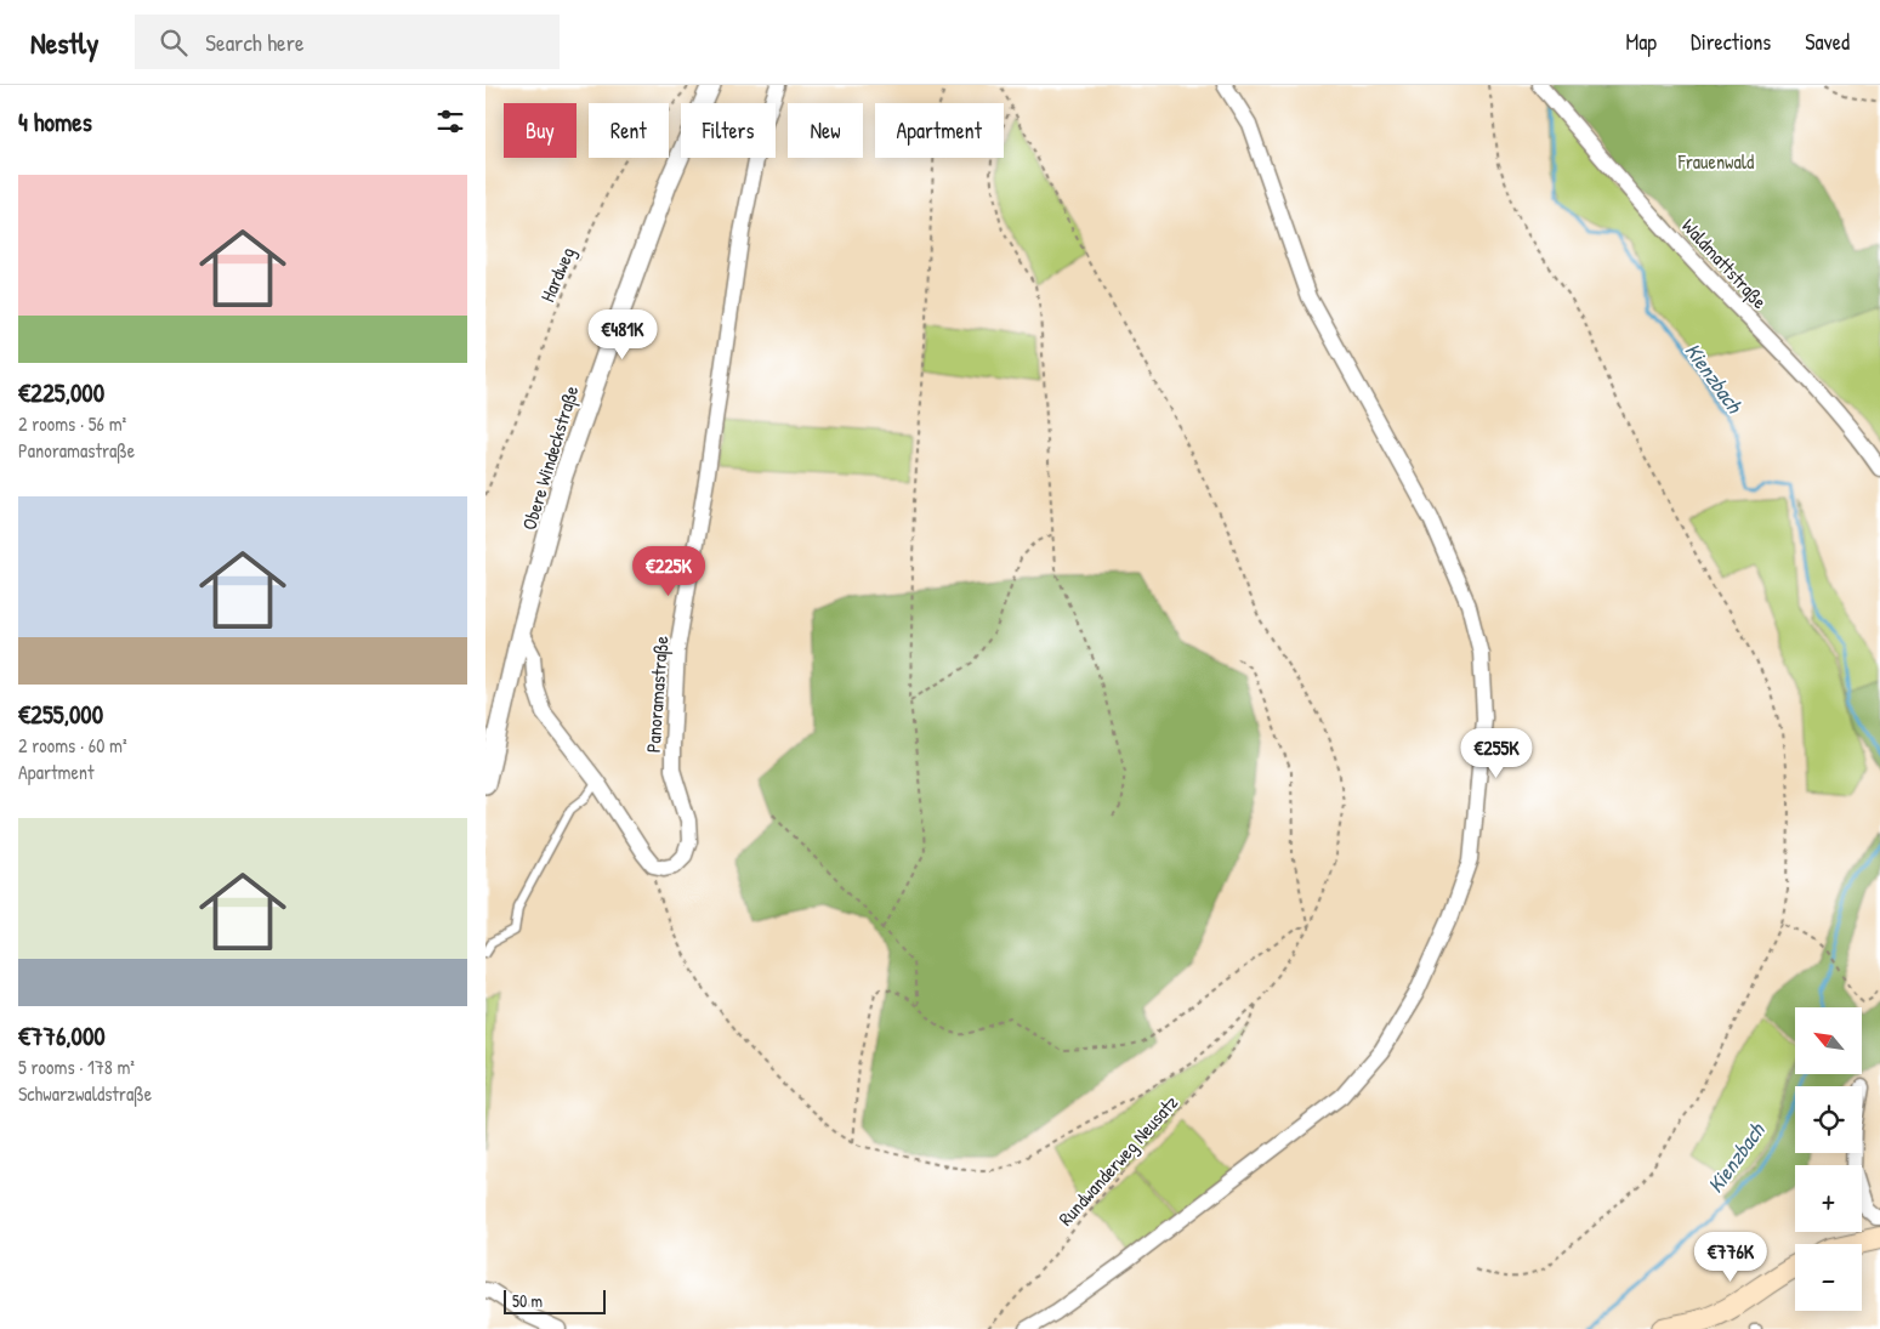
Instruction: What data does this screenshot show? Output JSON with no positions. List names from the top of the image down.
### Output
{
  "streets": {
    "street": ["Waldmattstraße", "Obere Windeckstraße", "Panoramastraße"],
    "path": ["Hardweg", "Rundwanderweg Neusatz"]
  },
  "crossings": [
    ["Obere Windeckstraße", "Panoramastraße"]
  ],
  "water": ["Kienzbach"],
  "parks": ["Frauenwald"],
  "scale_bar": "50 m",
  "north": "top left",
  "page": {
    "header": "Nestly",
    "search": "Search here",
    "nav": ["Map", "Directions", "Saved"],
    "heading": "4 homes",
    "chip": [
      "Buy",
      "Rent",
      "Filters",
      "New",
      "Apartment"
    ],
    "list": [
      {
        "name": "€225,000",
        "note": "2 rooms · 56 m² · Panoramastraße"
      },
      {
        "name": "€255,000",
        "note": "2 rooms · 60 m² · Apartment"
      },
      {
        "name": "€776,000",
        "note": "5 rooms · 178 m² · Schwarzwaldstraße"
      }
    ],
    "price": [
      "€481K",
      "€225K",
      "€255K",
      "€776K"
    ],
    "map_buttons": ["+", "−"],
    "scale": "50 m"
  }
}
